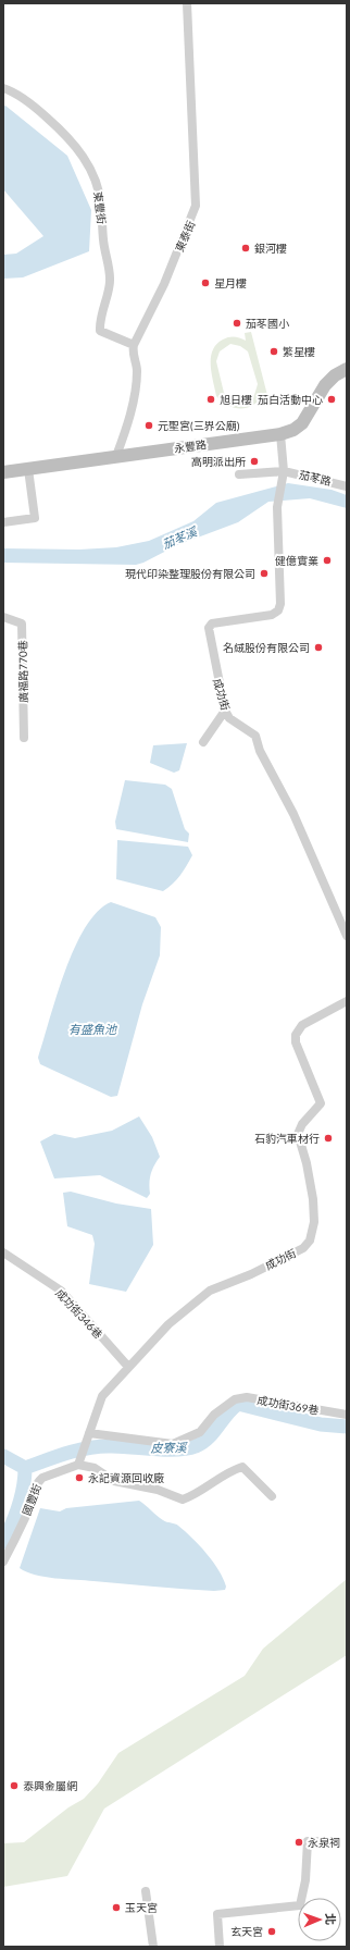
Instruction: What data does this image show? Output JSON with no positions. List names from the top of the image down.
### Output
{
  "streets": {
    "street": [
      "東豐街",
      "東泰街",
      "永豐路",
      "茄苳路",
      "廣福路770巷",
      "成功街",
      "成功街346巷",
      "成功街369巷",
      "國豐街"
    ]
  },
  "crossings": [
    ["東豐街", "東泰街"],
    ["永豐路", "茄苳路"],
    ["茄苳路", "成功街"],
    ["成功街", "成功街346巷"],
    ["成功街", "成功街369巷"],
    ["成功街", "國豐街"]
  ],
  "water": ["茄苳溪", "有盛魚池", "皮寮溪"],
  "places": [
    "銀河樓",
    "星月樓",
    "茄苳國小",
    "繁星樓",
    "旭日樓",
    "茄白活動中心",
    "元聖宮(三界公廟)",
    "高明派出所",
    "健億實業",
    "現代印染整理股份有限公司",
    "名絨股份有限公司",
    "石豹汽車材行",
    "永記資源回收廠",
    "泰興金屬網",
    "永泉祠",
    "玉天宮",
    "玄天宮"
  ],
  "north": "right"
}
